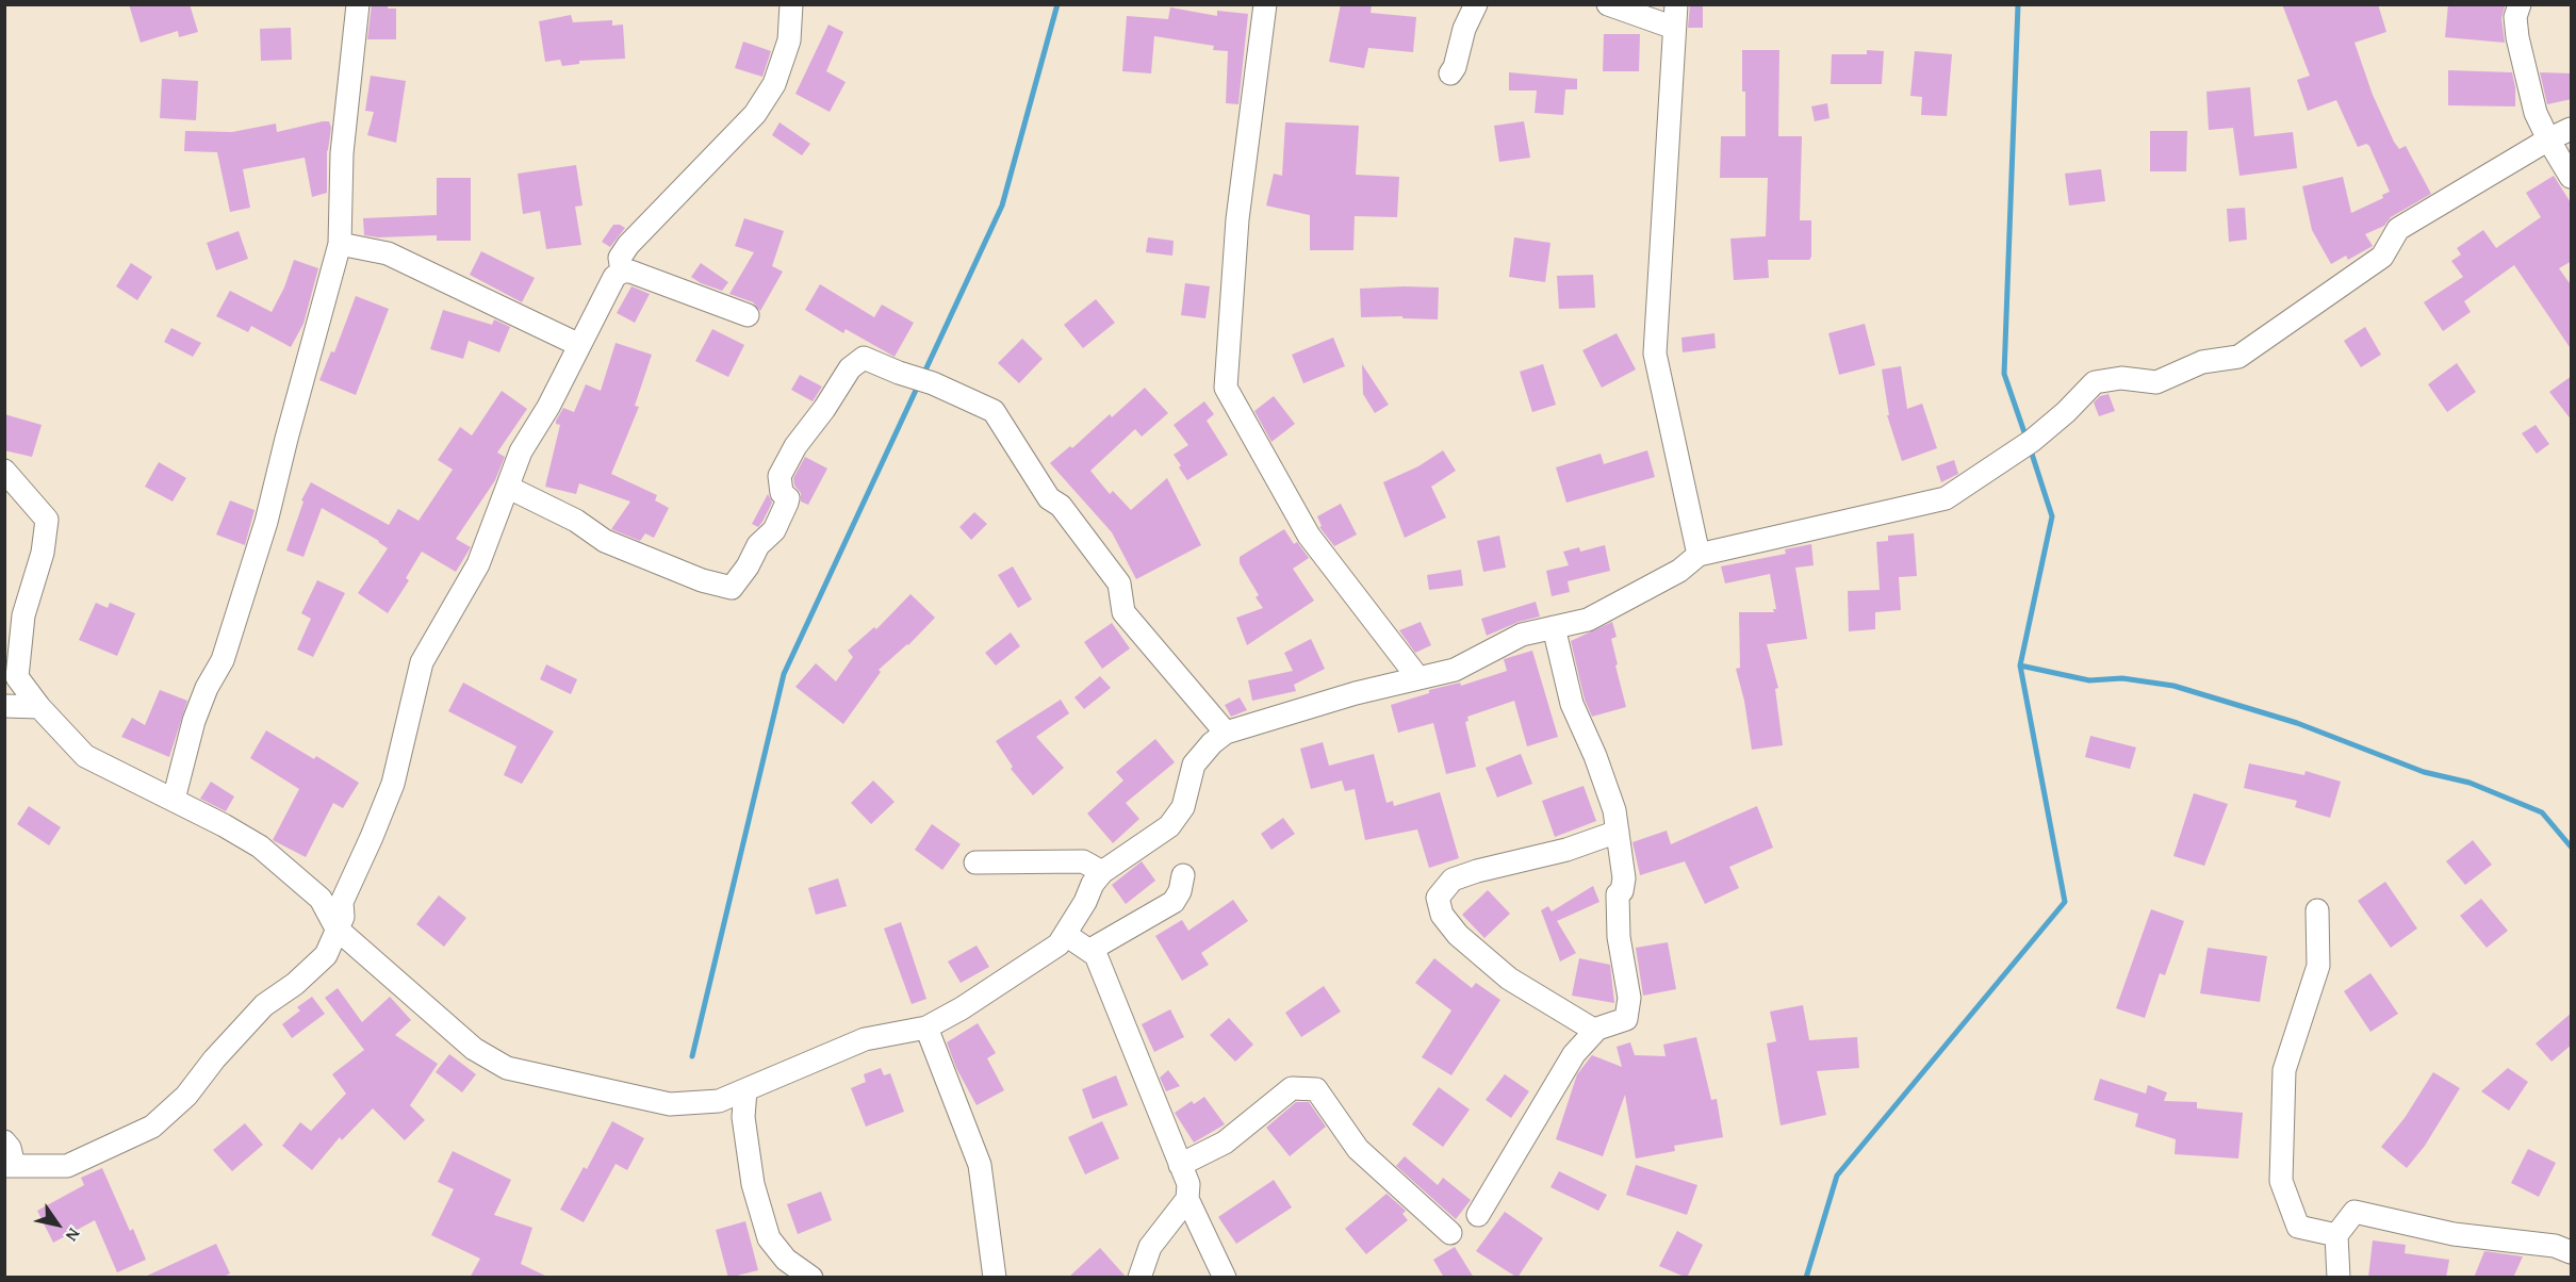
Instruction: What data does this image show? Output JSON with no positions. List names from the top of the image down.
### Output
{
  "north": "bottom right"
}
